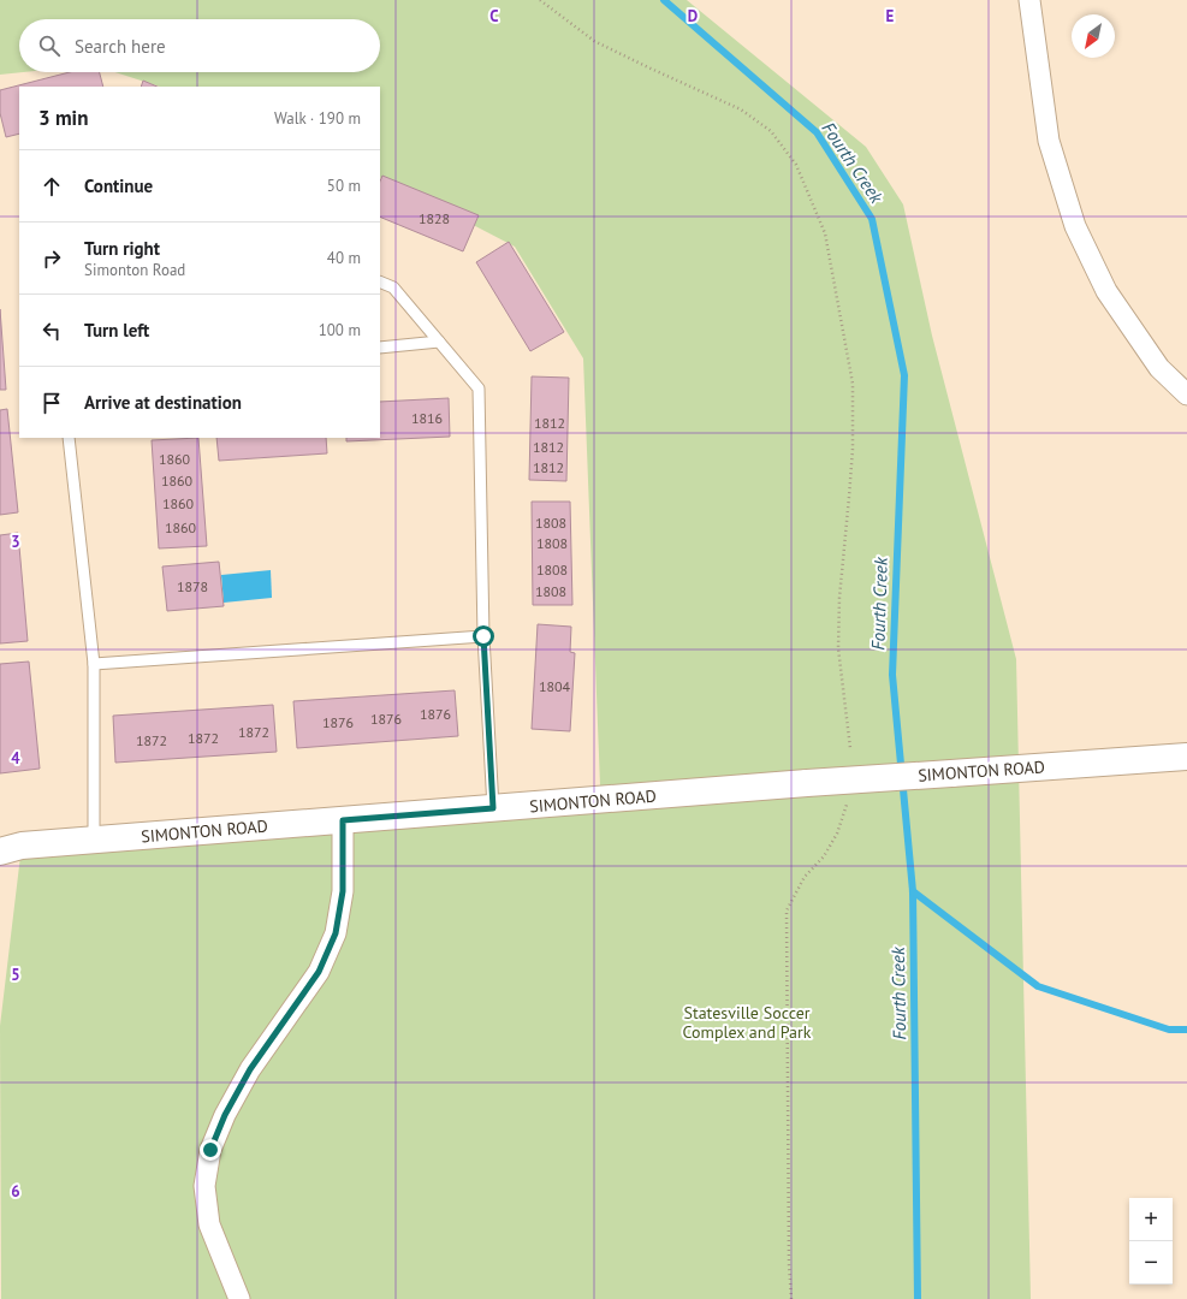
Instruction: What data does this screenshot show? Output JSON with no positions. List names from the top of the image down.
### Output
{
  "streets": {
    "street": ["SIMONTON ROAD"]
  },
  "water": ["Fourth Creek"],
  "parks": ["Statesville Soccer Complex and Park"],
  "house_numbers": [
    "1828",
    "1816",
    "1812",
    "1812",
    "1860",
    "1812",
    "1860",
    "1860",
    "1808",
    "1860",
    "1808",
    "1808",
    "1878",
    "1808",
    "1804",
    "1876",
    "1876",
    "1876",
    "1872",
    "1872",
    "1872"
  ],
  "north": "bottom left",
  "page": {
    "search": "Search here",
    "heading": ["3 min", "Walk · 190 m"],
    "list": [
      ["Continue", "50 m"],
      ["Turn right", "Simonton Road", "40 m"],
      ["Turn left", "100 m"],
      "Arrive at destination"
    ],
    "map_buttons": ["+", "−"]
  },
  "grid": {
    "columns": ["C", "D", "E"],
    "rows": [
      "3",
      "4",
      "5",
      "6"
    ]
  }
}
